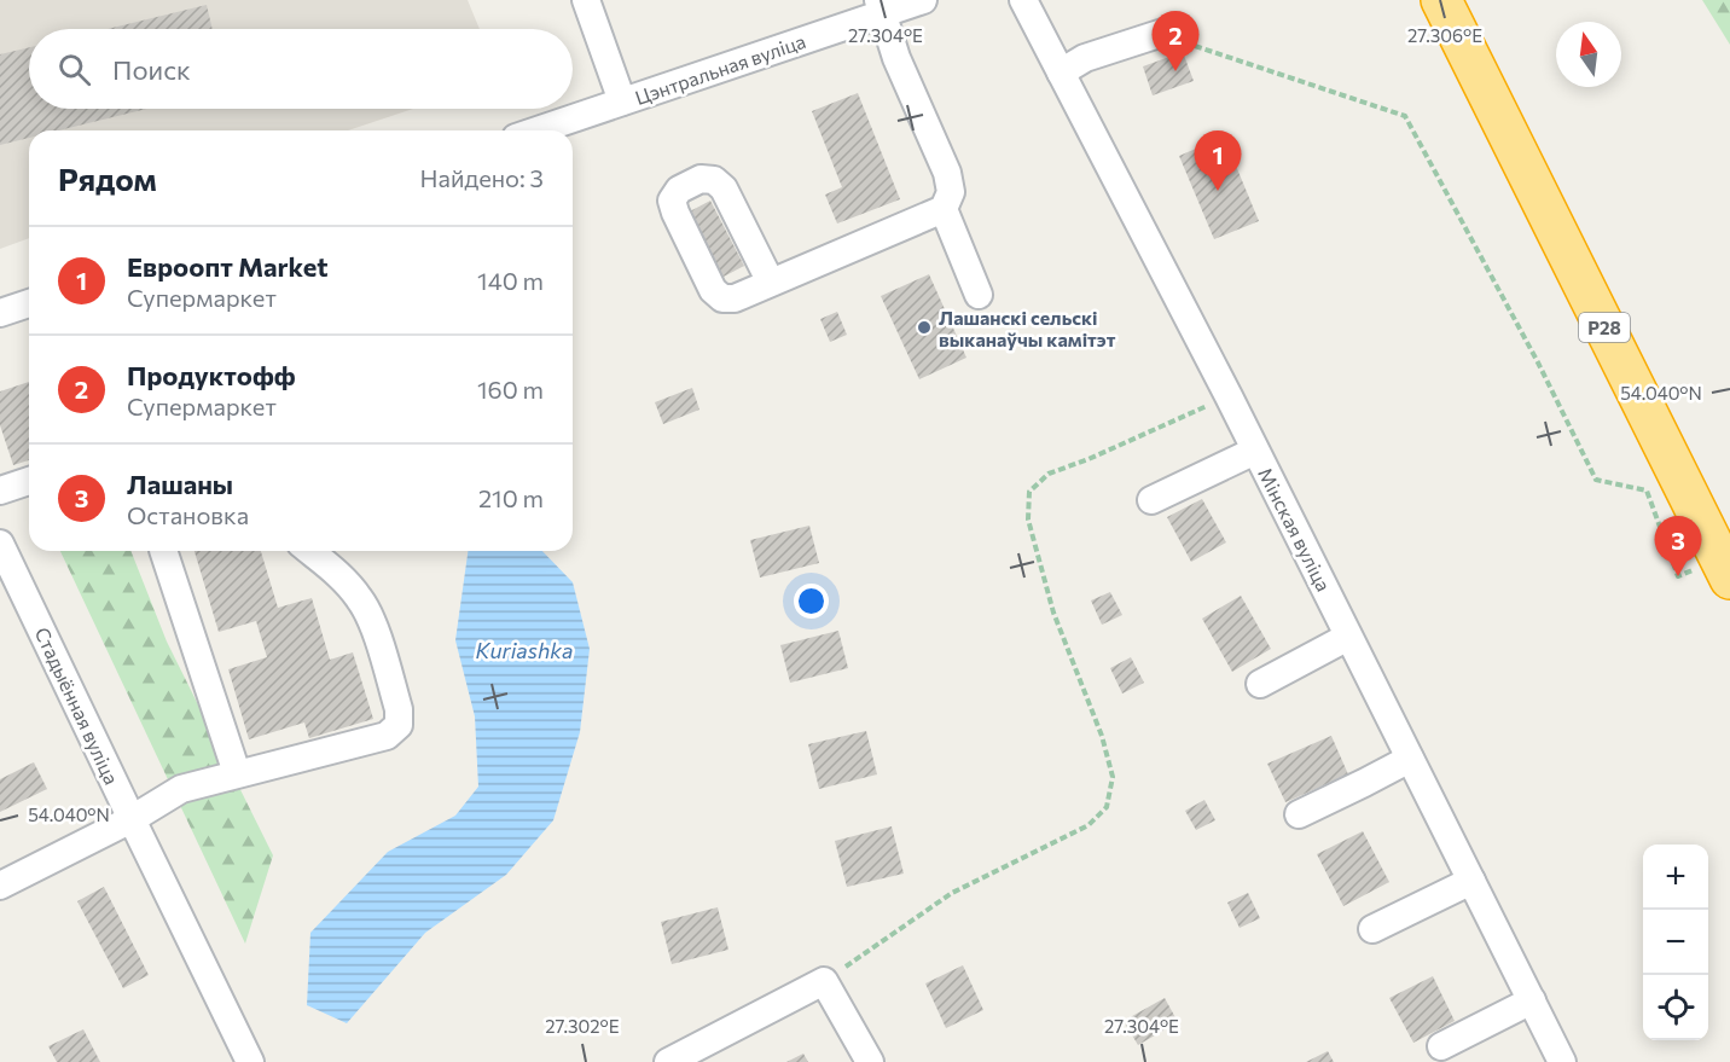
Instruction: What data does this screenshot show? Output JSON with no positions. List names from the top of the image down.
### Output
{
  "streets": {
    "highway": ["Р28"],
    "street": ["Цэнтральная вуліца", "Мінская вуліца", "Стадыённая вуліца"]
  },
  "water": ["Kuriashka"],
  "places": ["Лашанскі сельскі выканаўчы камітэт"],
  "north": "top",
  "page": {
    "pins": ["2", "1", "3"],
    "search": "Поиск",
    "heading": ["Рядом", "Найдено: 3"],
    "list": [
      {
        "mark": "1",
        "name": "Евроопт Market",
        "note": "Супермаркет",
        "value": "140 m"
      },
      {
        "mark": "2",
        "name": "Продуктофф",
        "note": "Супермаркет",
        "value": "160 m"
      },
      {
        "mark": "3",
        "name": "Лашаны",
        "note": "Остановка",
        "value": "210 m"
      }
    ],
    "map_buttons": ["+", "−"]
  },
  "coordinates": [
    "27.304°E",
    "27.306°E",
    "54.040°N",
    "27.302°E"
  ]
}
